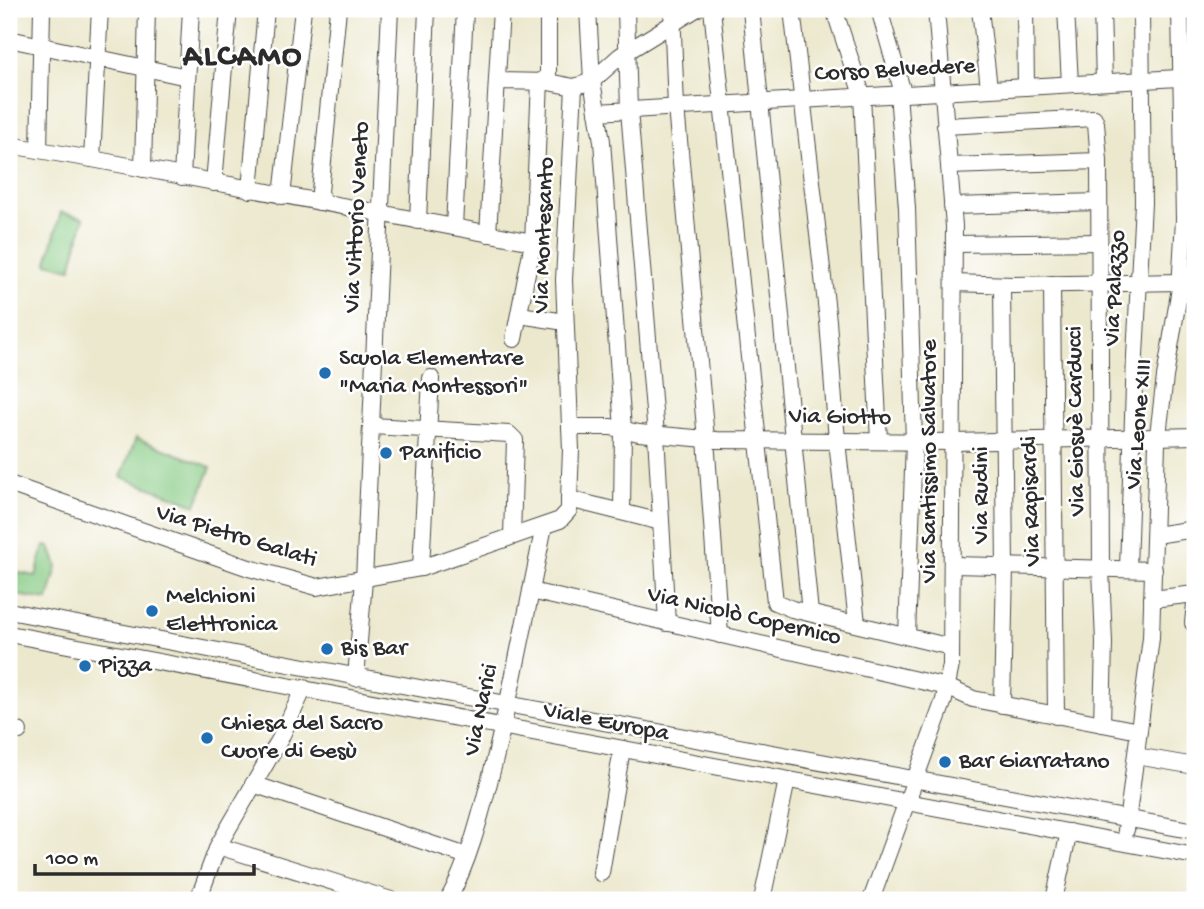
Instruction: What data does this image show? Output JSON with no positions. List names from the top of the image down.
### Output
{
  "streets": {
    "street": [
      "Corso Belvedere",
      "Via Vittorio Veneto",
      "Via Montesanto",
      "Via Palazzo",
      "Via Giotto",
      "Via Giosuè Carducci",
      "Via Leone XIII",
      "Via Santissimo Salvatore",
      "Via Rudini",
      "Via Rapisardi",
      "Via Pietro Galati",
      "Via Nicolò Copernico",
      "Via Narici",
      "Viale Europa"
    ]
  },
  "crossings": [
    ["Corso Belvedere", "Via Palazzo"],
    ["Corso Belvedere", "Via Leone XIII"],
    ["Corso Belvedere", "Via Santissimo Salvatore"],
    ["Via Vittorio Veneto", "Via Pietro Galati"],
    ["Via Vittorio Veneto", "Viale Europa"],
    ["Via Montesanto", "Via Giotto"],
    ["Via Montesanto", "Via Pietro Galati"],
    ["Via Palazzo", "Via Giotto"],
    ["Via Giotto", "Via Giosuè Carducci"],
    ["Via Giotto", "Via Leone XIII"],
    ["Via Giotto", "Via Santissimo Salvatore"],
    ["Via Giotto", "Via Rudini"],
    ["Via Giotto", "Via Rapisardi"],
    ["Via Giosuè Carducci", "Via Santissimo Salvatore"],
    ["Via Giosuè Carducci", "Via Nicolò Copernico"],
    ["Via Leone XIII", "Via Nicolò Copernico"],
    ["Via Leone XIII", "Viale Europa"],
    ["Via Santissimo Salvatore", "Via Nicolò Copernico"],
    ["Via Santissimo Salvatore", "Viale Europa"],
    ["Via Rudini", "Via Nicolò Copernico"],
    ["Via Rapisardi", "Via Nicolò Copernico"],
    ["Via Pietro Galati", "Via Narici"],
    ["Via Nicolò Copernico", "Via Narici"],
    ["Via Narici", "Viale Europa"]
  ],
  "districts": ["ALCAMO"],
  "places": [
    "Scuola Elementare \"Maria Montessori\"",
    "Panificio",
    "Melchioni Elettronica",
    "Bis Bar",
    "Pizza",
    "Chiesa del Sacro Cuore di Gesù",
    "Bar Giarratano"
  ],
  "scale_bar": "100 m"
}
